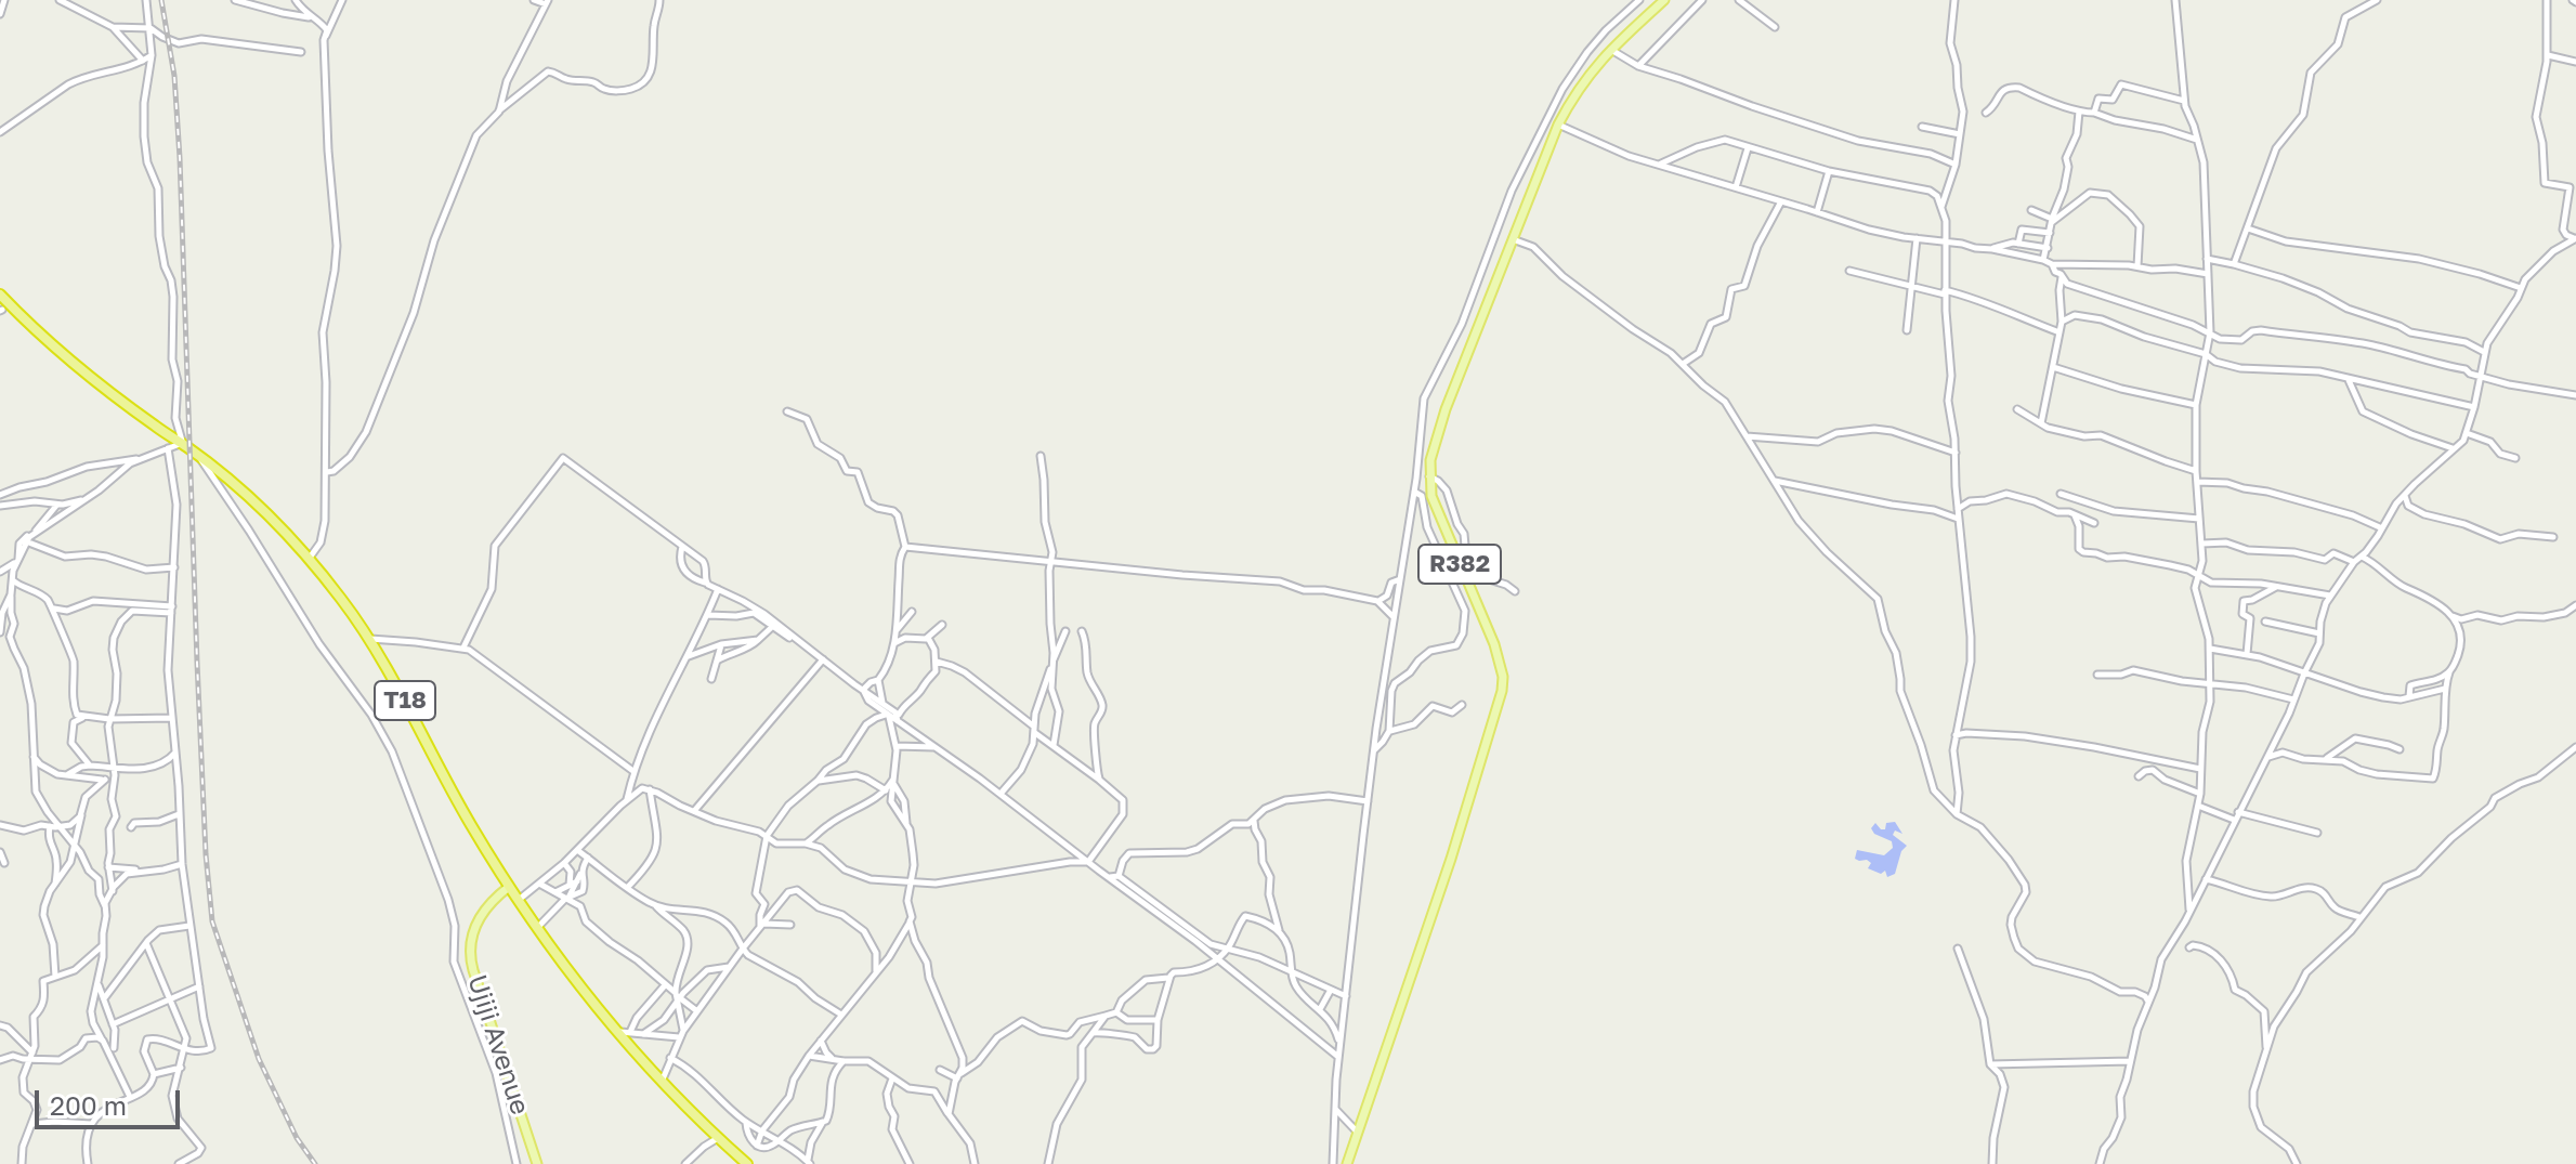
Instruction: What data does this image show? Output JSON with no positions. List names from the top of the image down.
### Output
{
  "streets": {
    "highway": ["T18"],
    "main road": ["R382", "Ujiji Avenue"]
  },
  "crossings": [
    ["T18", "Ujiji Avenue"]
  ],
  "scale_bar": "200 m"
}
